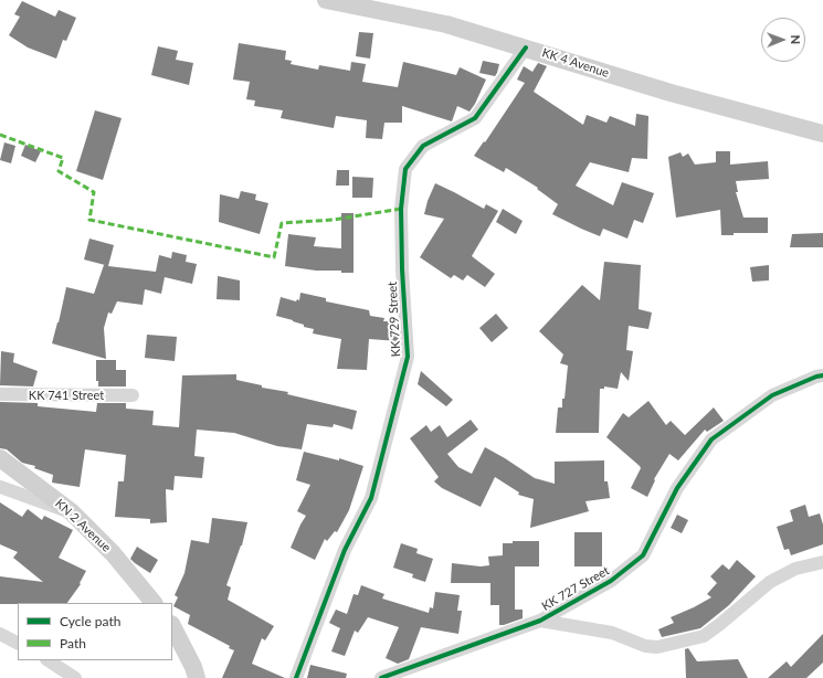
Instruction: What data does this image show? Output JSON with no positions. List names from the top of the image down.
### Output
{
  "streets": {
    "main road": ["KK 4 Avenue", "KN 2 Avenue"],
    "street": ["KK 729 Street", "KK 741 Street", "KK 727 Street"]
  },
  "crossings": [
    ["KK 4 Avenue", "KK 729 Street"]
  ],
  "legend": ["Cycle path", "Path"],
  "north": "right"
}
